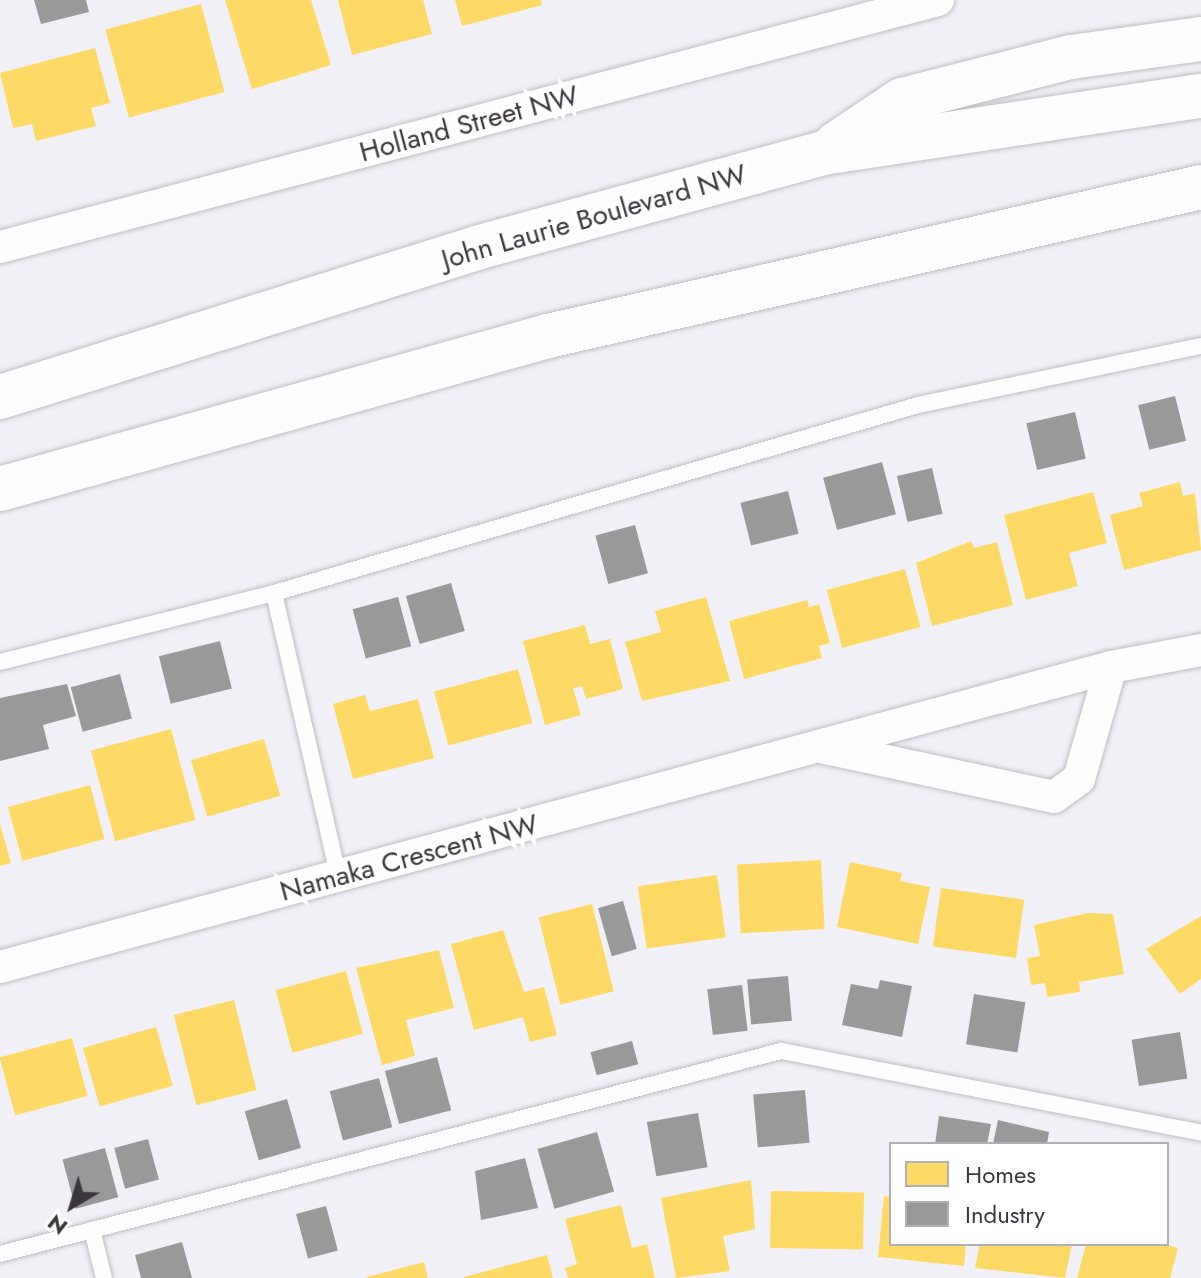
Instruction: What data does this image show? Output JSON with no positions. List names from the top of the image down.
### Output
{
  "streets": {
    "main road": ["John Laurie Boulevard NW"],
    "street": ["Holland Street NW", "Namaka Crescent NW"]
  },
  "legend": ["Homes", "Industry"],
  "north": "bottom left"
}
